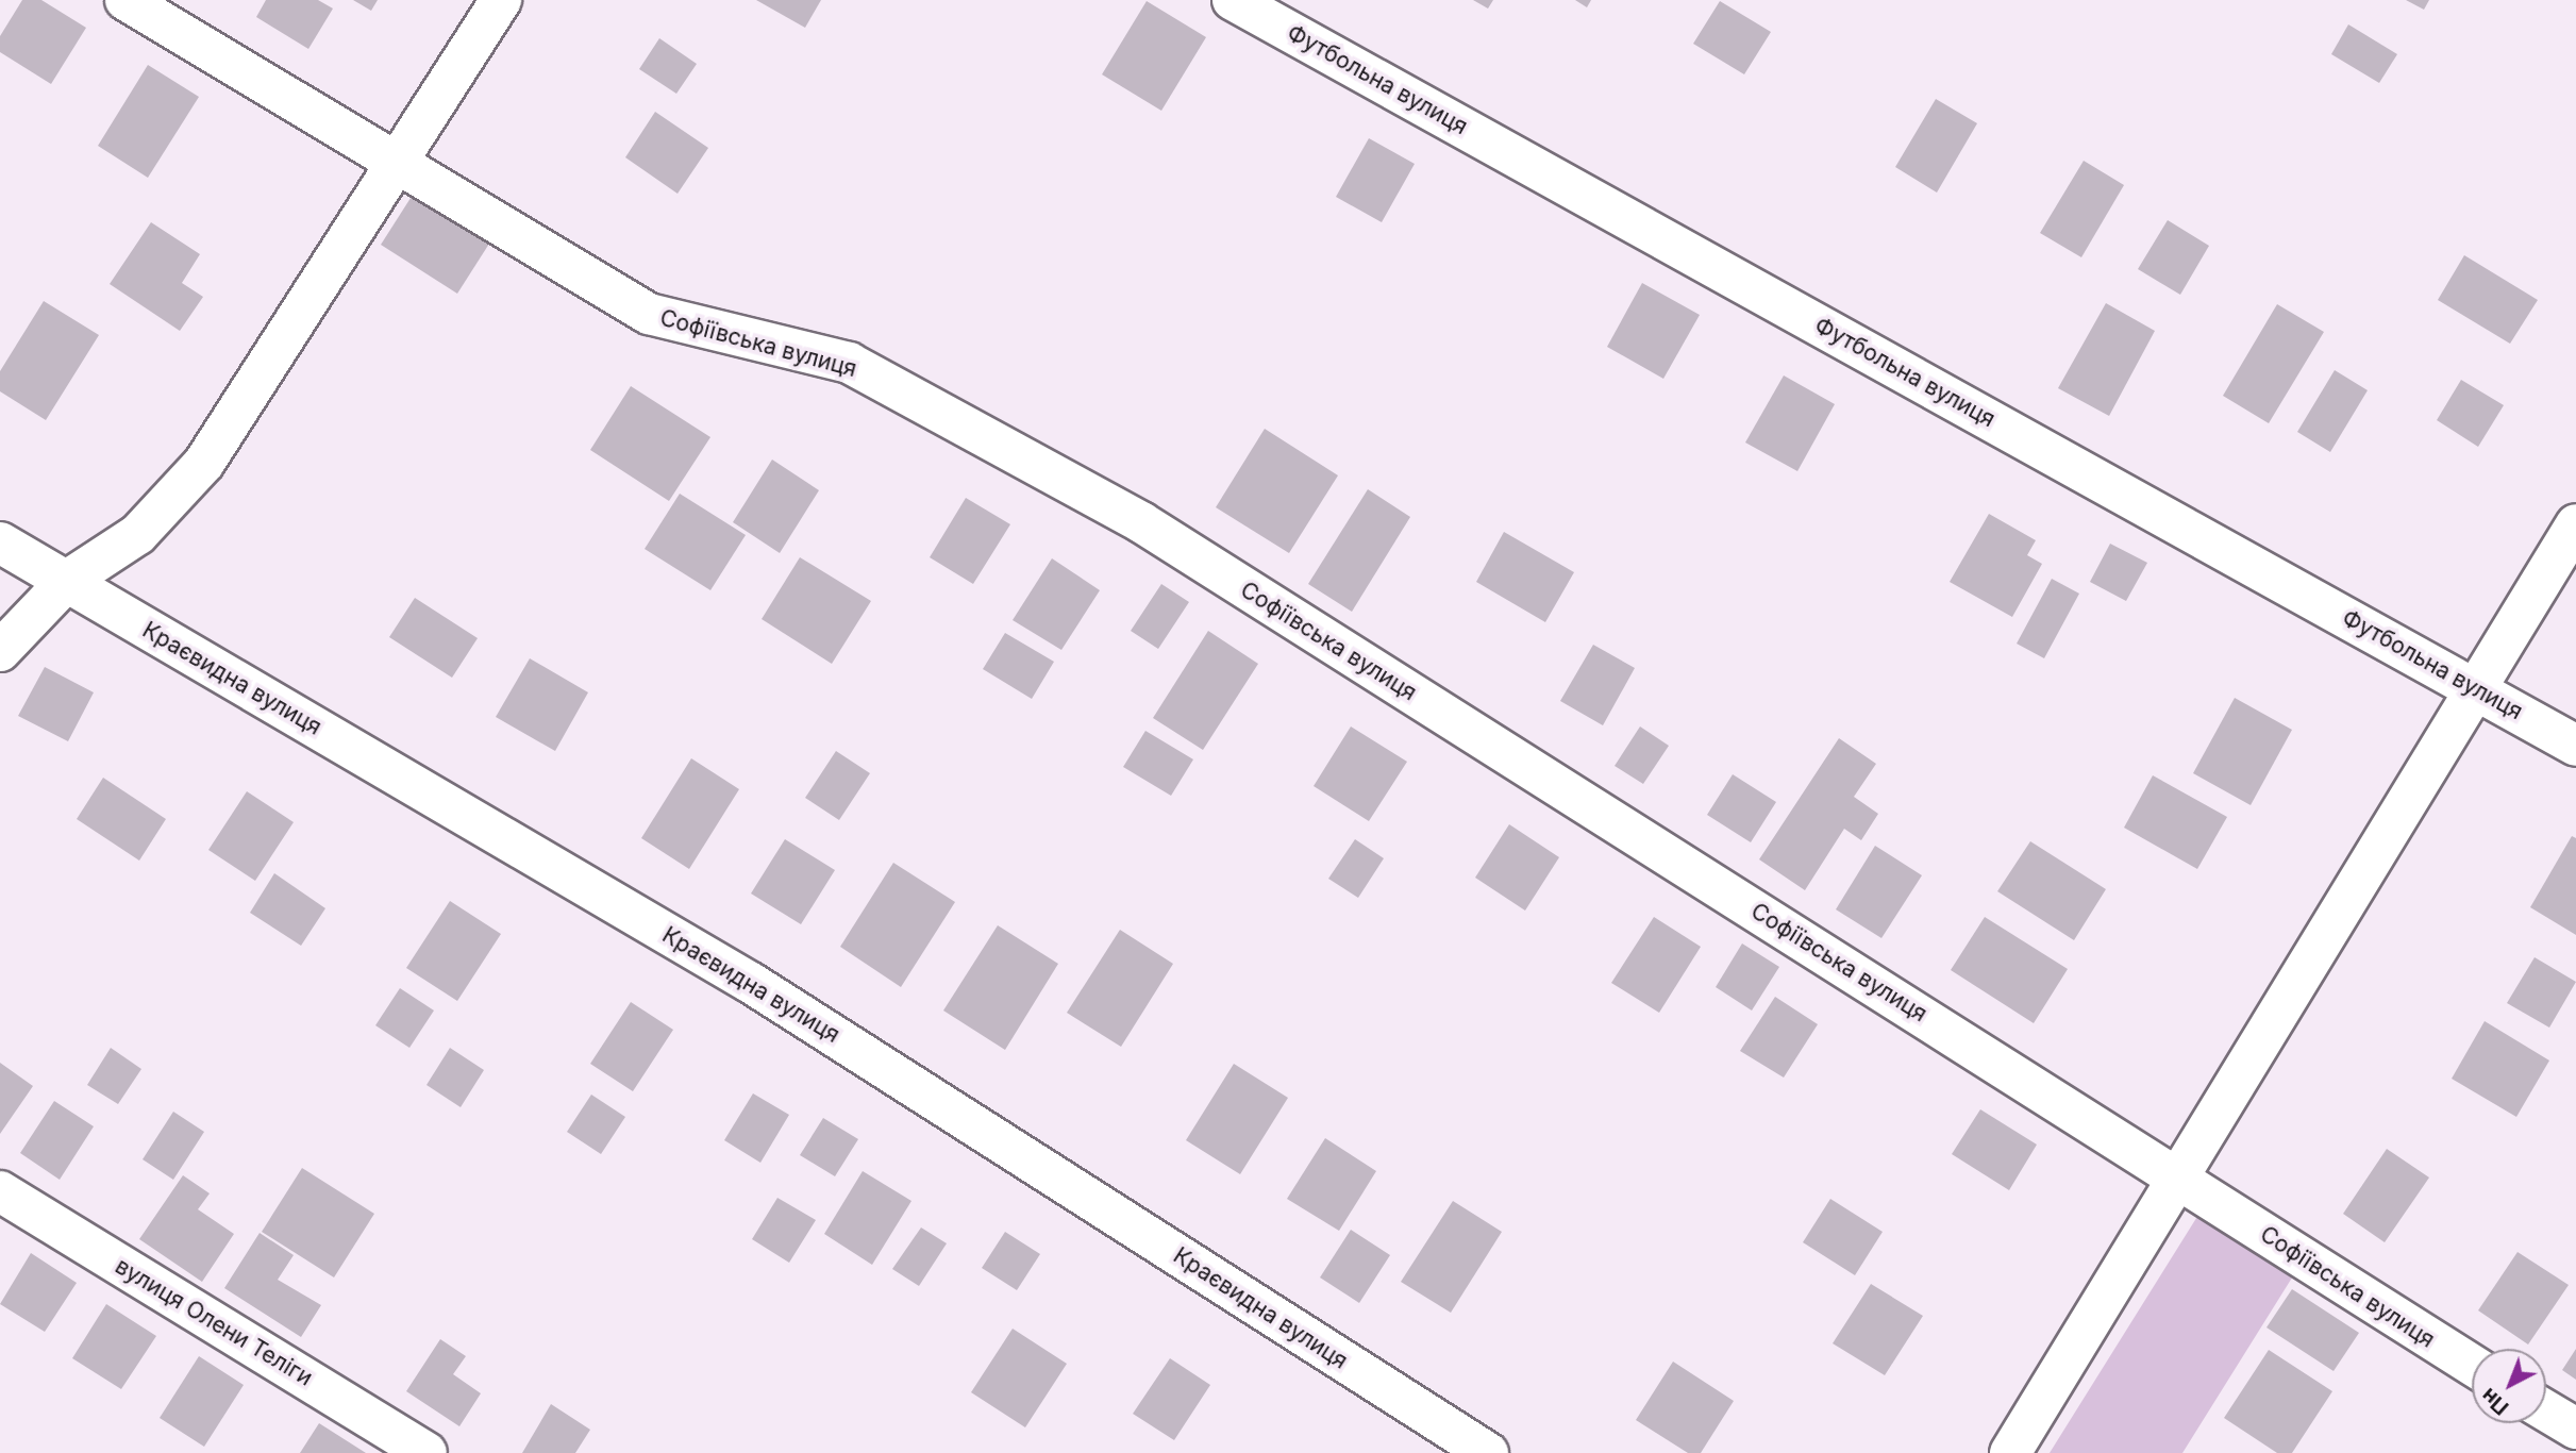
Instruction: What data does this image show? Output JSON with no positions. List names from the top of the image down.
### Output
{
  "streets": {
    "street": [
      "Футбольна вулиця",
      "Софіївська вулиця",
      "Краєвидна вулиця",
      "вулиця Олени Теліги"
    ]
  },
  "north": "bottom left"
}
